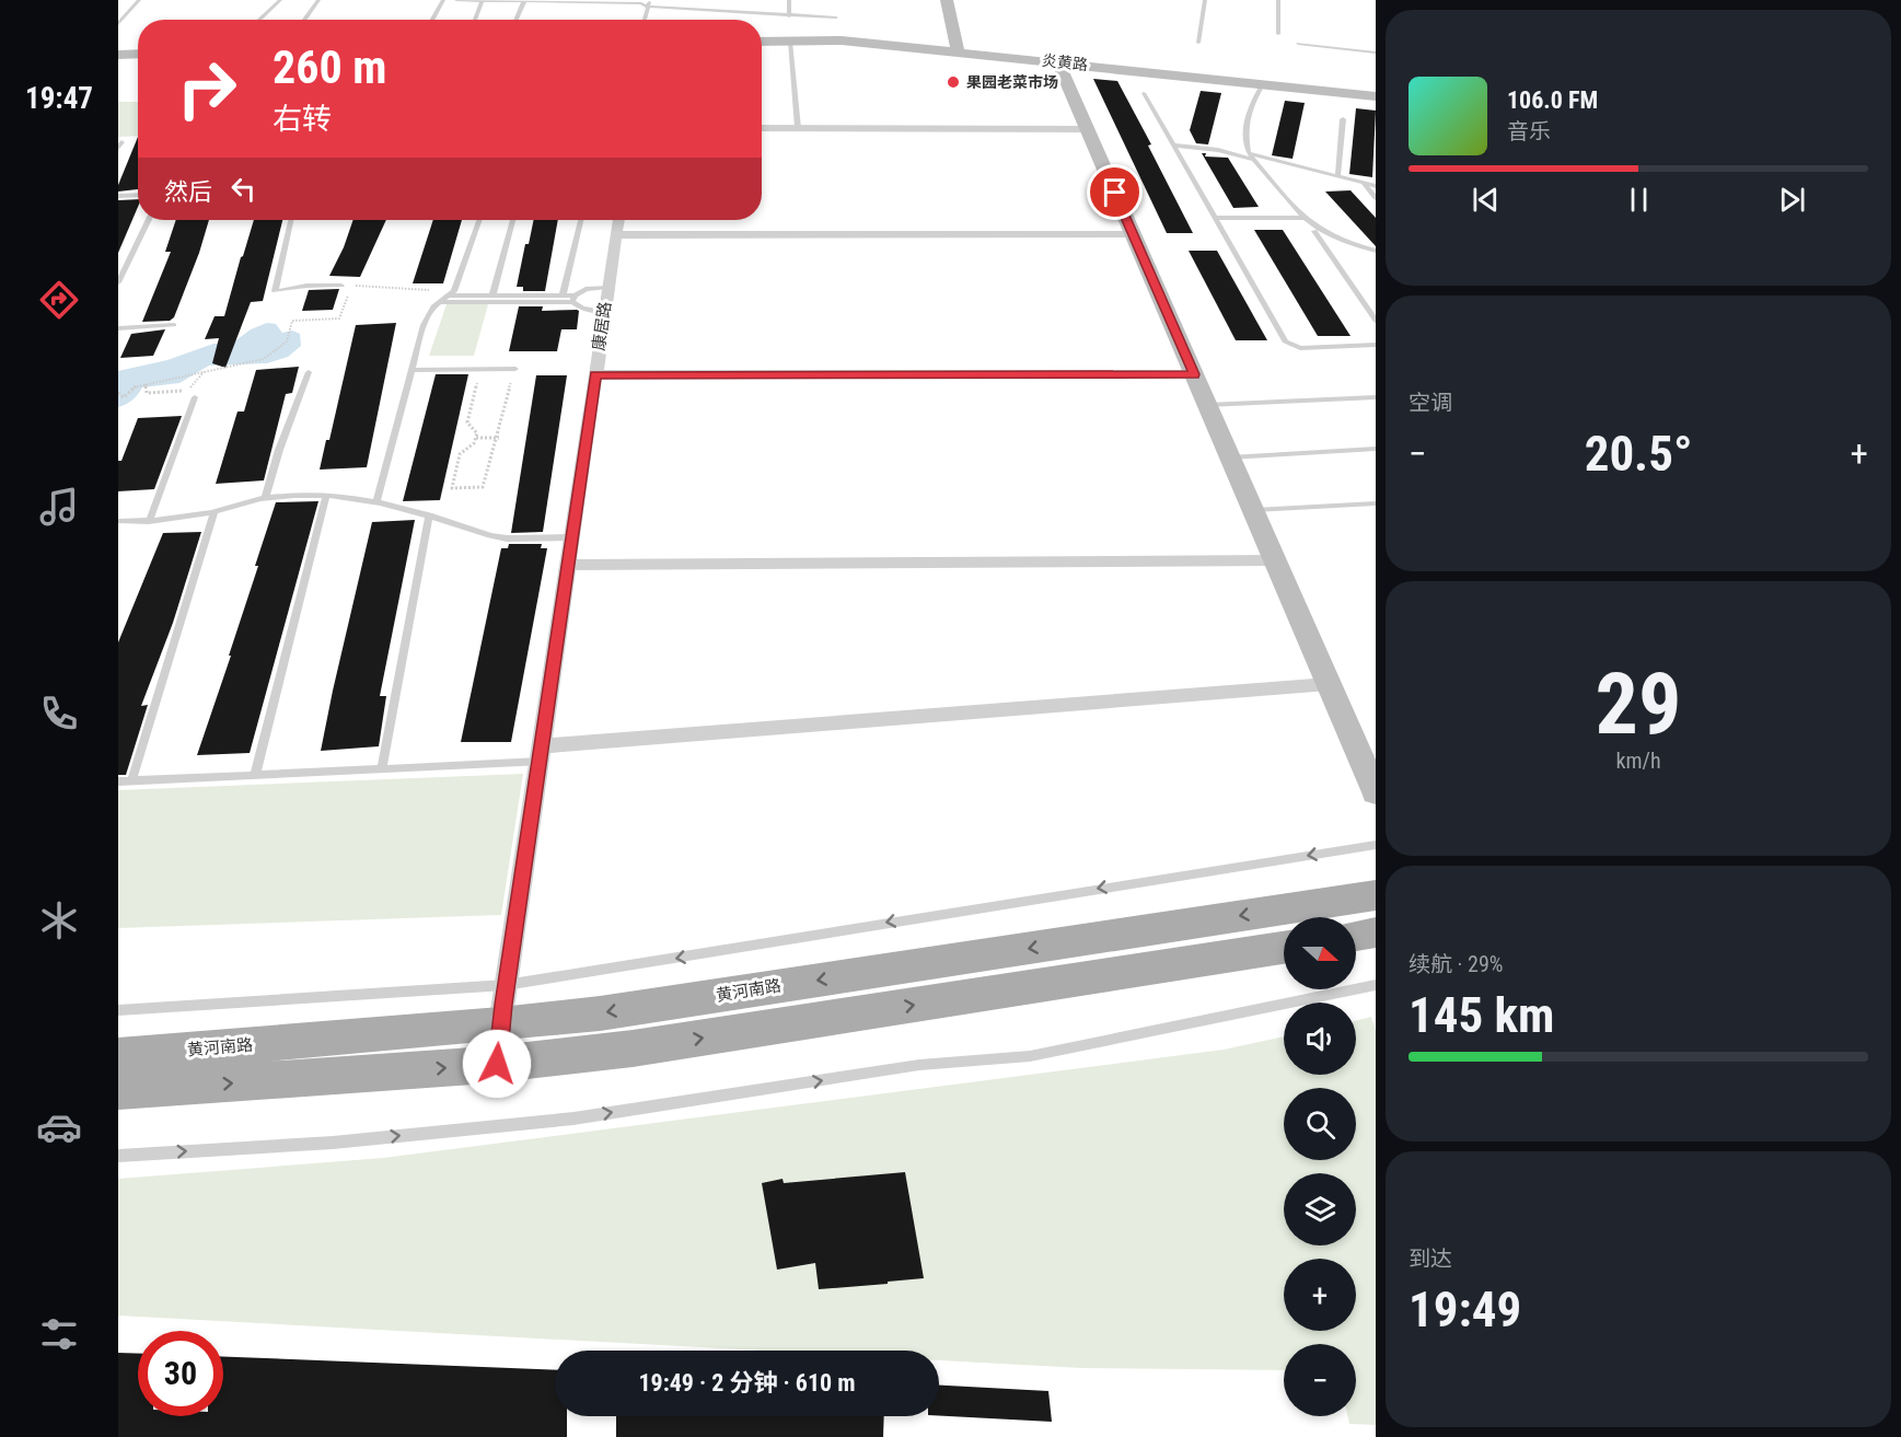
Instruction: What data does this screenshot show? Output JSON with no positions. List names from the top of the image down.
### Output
{
  "streets": {
    "main road": ["黄河南路"],
    "street": ["炎黄路", "康居路"]
  },
  "crossings": [
    ["康居路", "黄河南路"]
  ],
  "places": ["果园老菜市场"],
  "north": "right",
  "page": {
    "tabs": "19:47",
    "turn": ["260 m", "右转"],
    "song": ["106.0 FM", "音乐"],
    "then": "然后",
    "tile": [
      "空调",
      ["29", "km/h"],
      ["续航 · 29%", "145 km"],
      ["到达", "19:49"]
    ],
    "heat": ["−", "20.5°", "+"],
    "map_buttons": ["+", "−"],
    "limit": "30",
    "trip": "19:49 · 2 分钟 · 610 m"
  }
}
